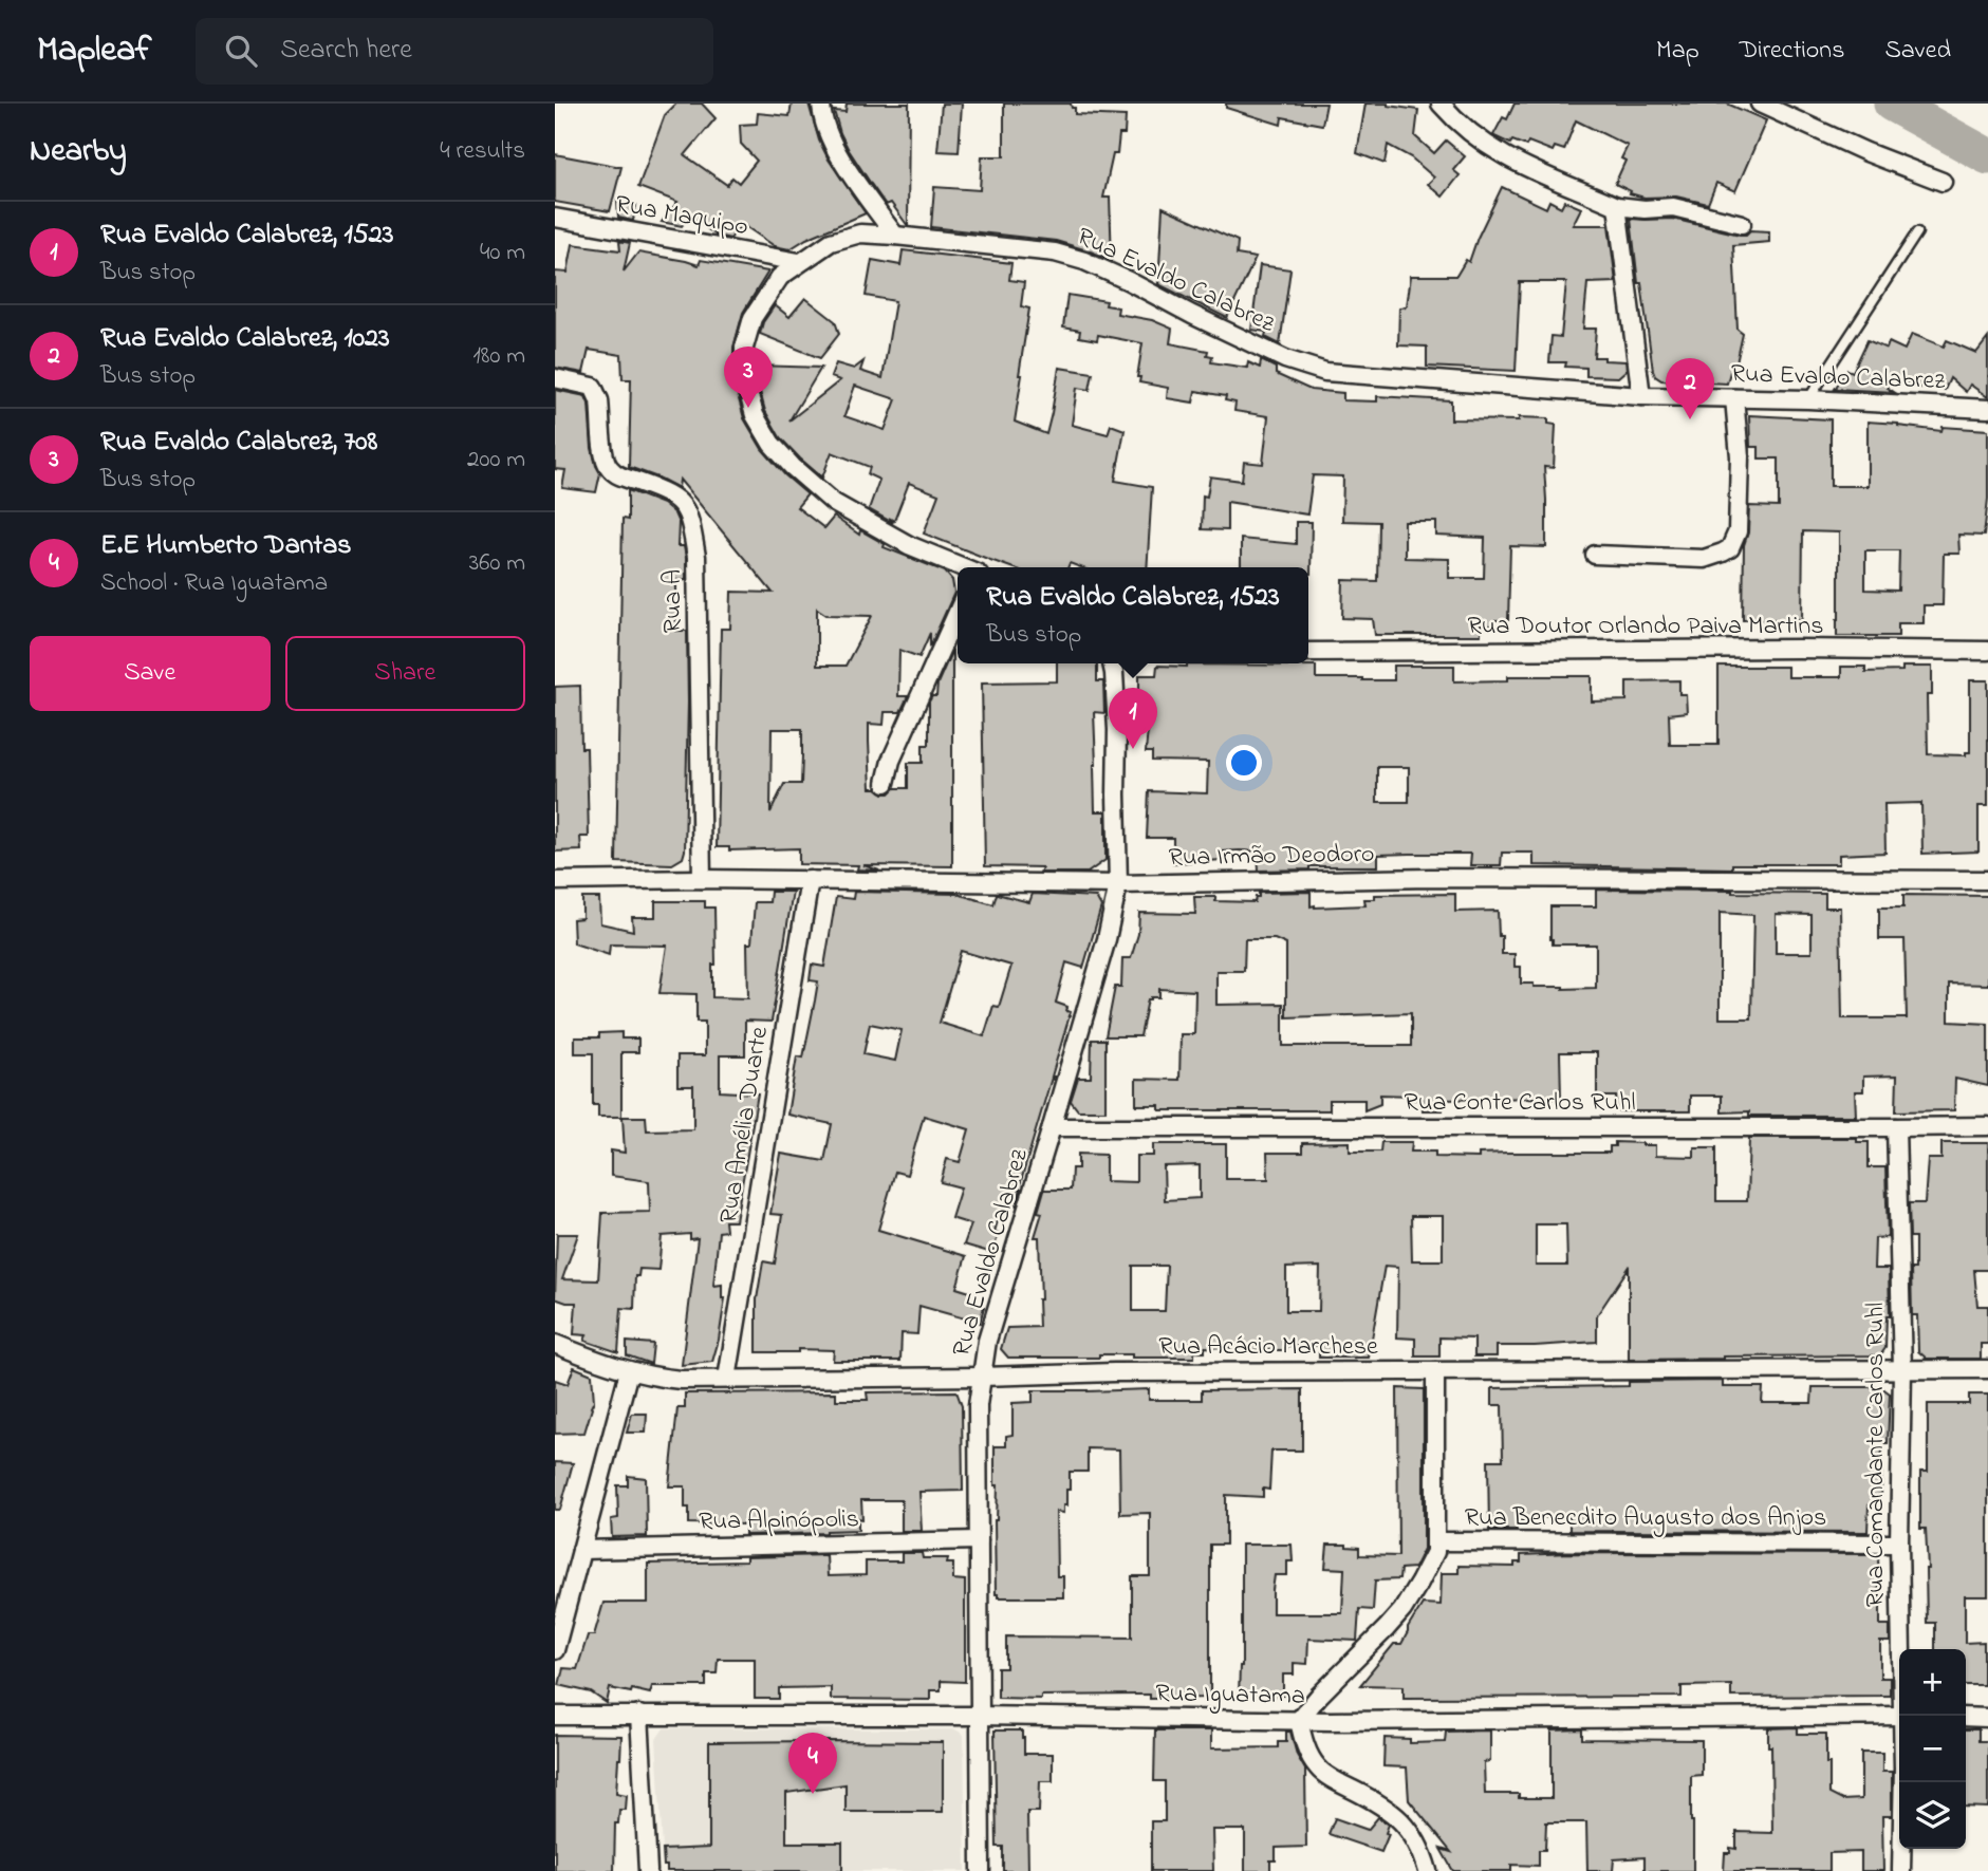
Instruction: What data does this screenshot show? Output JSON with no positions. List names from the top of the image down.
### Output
{
  "streets": {
    "street": [
      "Rua Maquipo",
      "Rua Evaldo Calabrez",
      "Rua A",
      "Rua Doutor Orlando Paiva Martins",
      "Rua Irmão Deodoro",
      "Rua Conte Carlos Ruhl",
      "Rua Amélia Duarte",
      "Rua Acácio Marchese",
      "Rua Comandante Carlos Ruhl",
      "Rua Benecdito Augusto dos Anjos",
      "Rua Alpinópolis",
      "Rua Iguatama"
    ]
  },
  "crossings": [
    ["Rua Maquipo", "Rua Evaldo Calabrez"],
    ["Rua Evaldo Calabrez", "Rua Irmão Deodoro"],
    ["Rua Evaldo Calabrez", "Rua Conte Carlos Ruhl"],
    ["Rua Evaldo Calabrez", "Rua Acácio Marchese"],
    ["Rua Evaldo Calabrez", "Rua Alpinópolis"],
    ["Rua Evaldo Calabrez", "Rua Iguatama"],
    ["Rua A", "Rua Irmão Deodoro"],
    ["Rua Irmão Deodoro", "Rua Amélia Duarte"],
    ["Rua Conte Carlos Ruhl", "Rua Comandante Carlos Ruhl"],
    ["Rua Amélia Duarte", "Rua Acácio Marchese"],
    ["Rua Acácio Marchese", "Rua Comandante Carlos Ruhl"],
    ["Rua Comandante Carlos Ruhl", "Rua Benecdito Augusto dos Anjos"]
  ],
  "page": {
    "header": "Mapleaf",
    "search": "Search here",
    "nav": ["Map", "Directions", "Saved"],
    "heading": ["Nearby", "4 results"],
    "list": [
      {
        "mark": "1",
        "name": "Rua Evaldo Calabrez, 1523",
        "note": "Bus stop",
        "value": "40 m"
      },
      {
        "mark": "2",
        "name": "Rua Evaldo Calabrez, 1023",
        "note": "Bus stop",
        "value": "180 m"
      },
      {
        "mark": "3",
        "name": "Rua Evaldo Calabrez, 708",
        "note": "Bus stop",
        "value": "200 m"
      },
      {
        "mark": "4",
        "name": "E.E Humberto Dantas",
        "note": "School · Rua Iguatama",
        "value": "360 m"
      }
    ],
    "pins": [
      "3",
      "2",
      "1",
      "4"
    ],
    "popup": ["Rua Evaldo Calabrez, 1523", "Bus stop"],
    "buttons": ["Save", "Share"],
    "map_buttons": ["+", "−"]
  }
}
